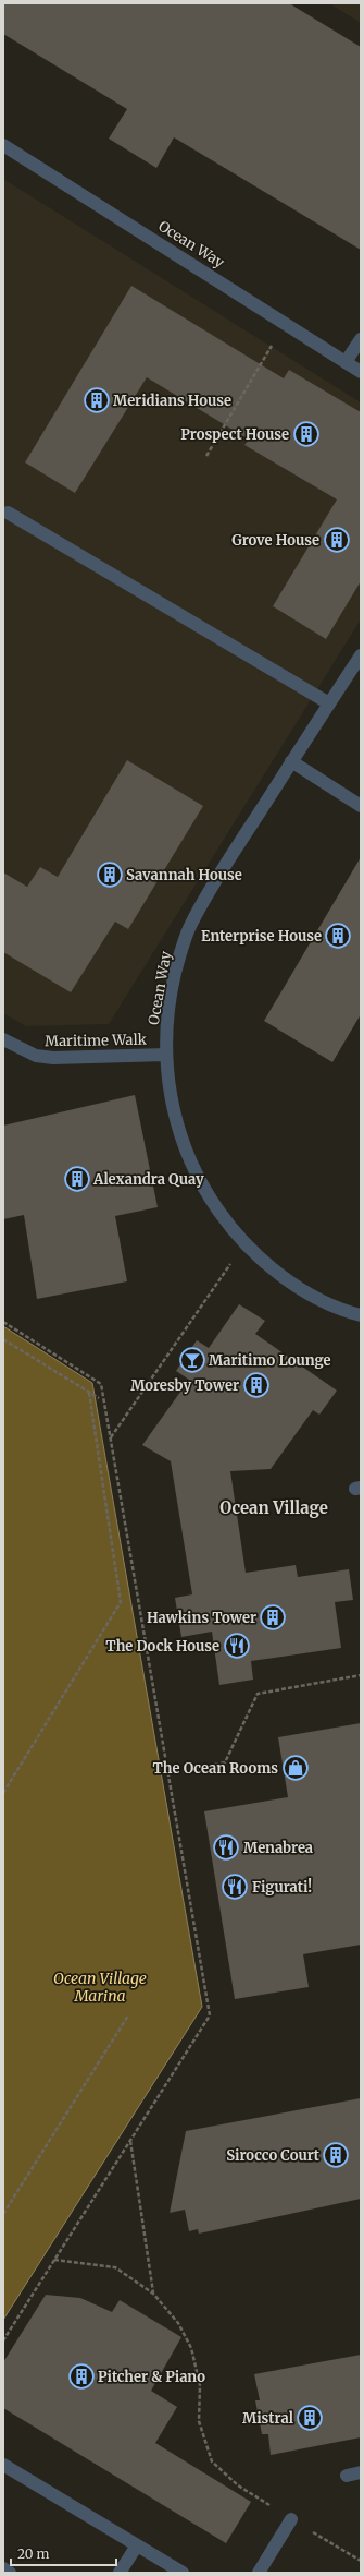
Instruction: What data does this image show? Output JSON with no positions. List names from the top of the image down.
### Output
{
  "streets": {
    "street": ["Ocean Way", "Maritime Walk"]
  },
  "crossings": [
    ["Ocean Way", "Maritime Walk"]
  ],
  "districts": ["Ocean Village"],
  "water": ["Ocean Village Marina"],
  "places": {
    "building": [
      "Meridians House",
      "Prospect House",
      "Grove House",
      "Savannah House",
      "Enterprise House",
      "Alexandra Quay",
      "Moresby Tower",
      "Hawkins Tower",
      "Sirocco Court",
      "Pitcher & Piano",
      "Mistral"
    ],
    "bar": ["Maritimo Lounge"],
    "restaurant": ["The Dock House", "Menabrea", "Figurati!"],
    "shop": ["The Ocean Rooms"]
  },
  "scale_bar": "20 m"
}
